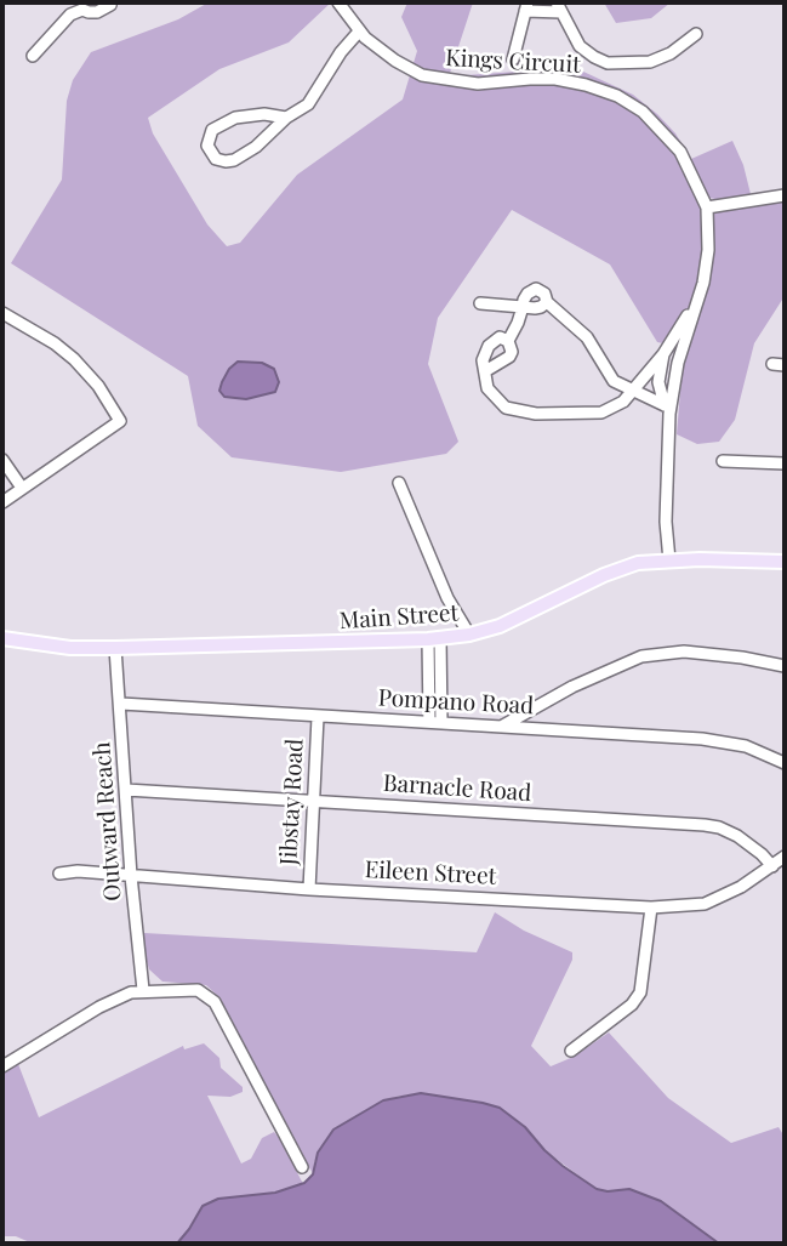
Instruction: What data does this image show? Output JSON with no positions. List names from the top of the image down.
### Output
{
  "streets": {
    "main road": ["Main Street"],
    "street": [
      "Kings Circuit",
      "Pompano Road",
      "Barnacle Road",
      "Jibstay Road",
      "Outward Reach",
      "Eileen Street"
    ]
  },
  "crossings": [
    ["Kings Circuit", "Main Street"],
    ["Main Street", "Outward Reach"],
    ["Pompano Road", "Jibstay Road"],
    ["Pompano Road", "Outward Reach"],
    ["Barnacle Road", "Jibstay Road"],
    ["Barnacle Road", "Outward Reach"],
    ["Barnacle Road", "Eileen Street"],
    ["Jibstay Road", "Eileen Street"],
    ["Outward Reach", "Eileen Street"]
  ]
}
